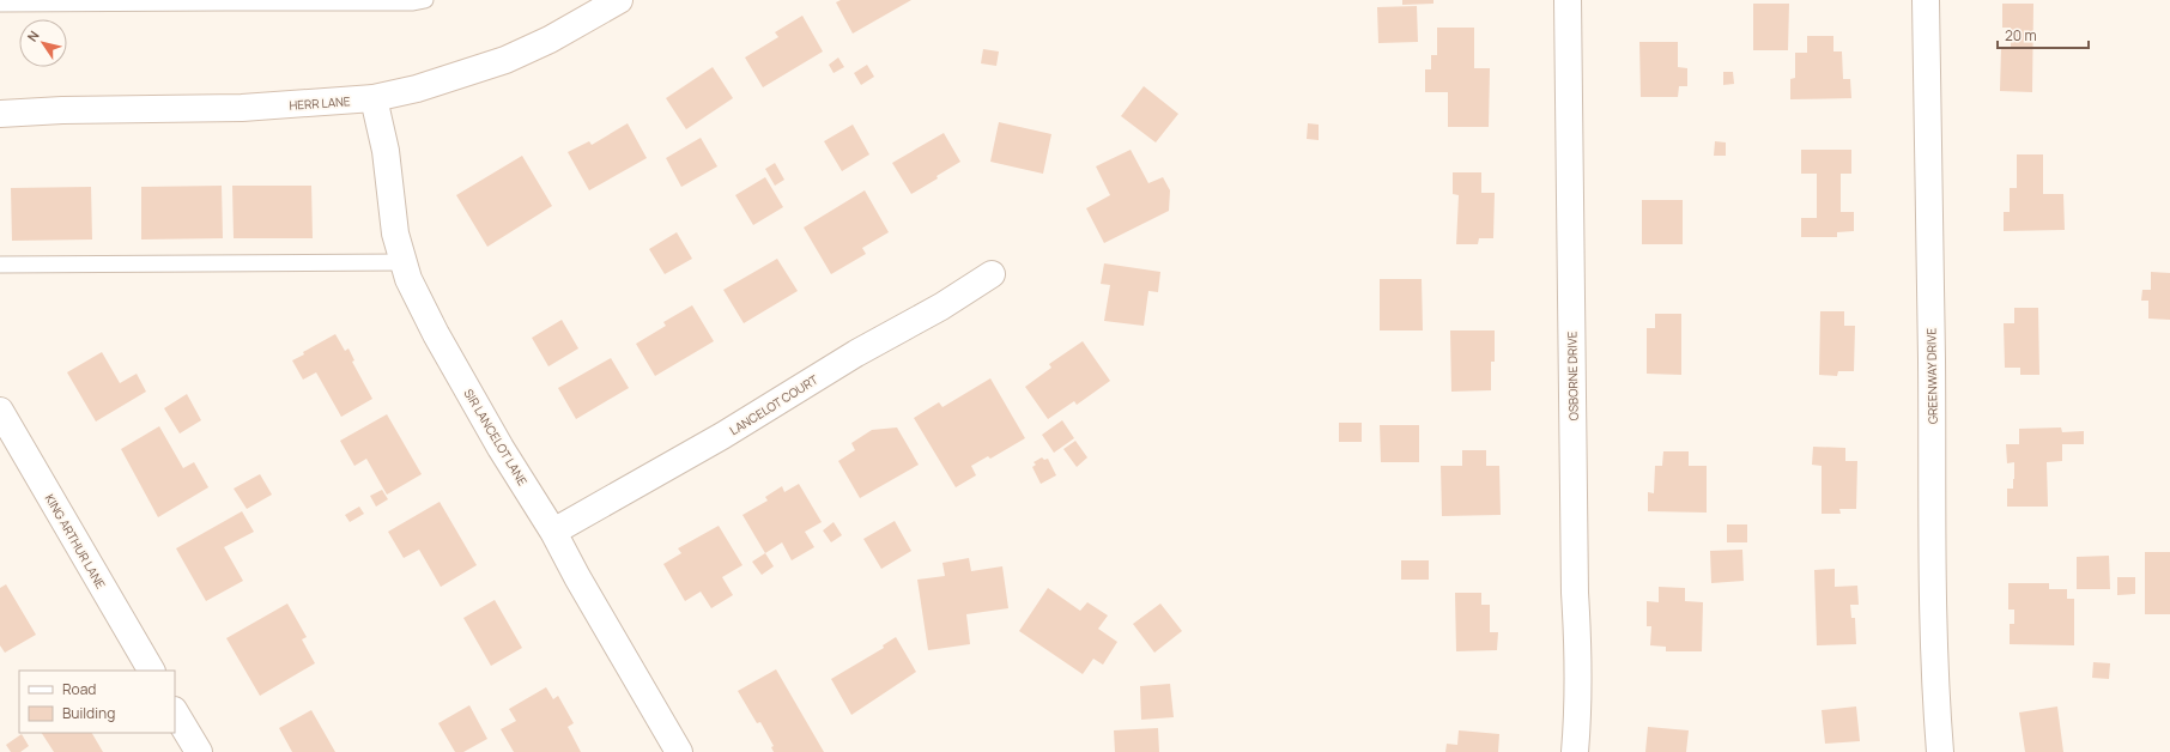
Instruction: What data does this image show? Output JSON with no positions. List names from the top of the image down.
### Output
{
  "streets": {
    "street": [
      "HERR LANE",
      "OSBORNE DRIVE",
      "GREENWAY DRIVE",
      "LANCELOT COURT",
      "SIR LANCELOT LANE",
      "KING ARTHUR LANE"
    ]
  },
  "crossings": [
    ["HERR LANE", "SIR LANCELOT LANE"],
    ["LANCELOT COURT", "SIR LANCELOT LANE"]
  ],
  "legend": ["Road", "Building"],
  "scale_bar": "20 m",
  "north": "top left"
}
